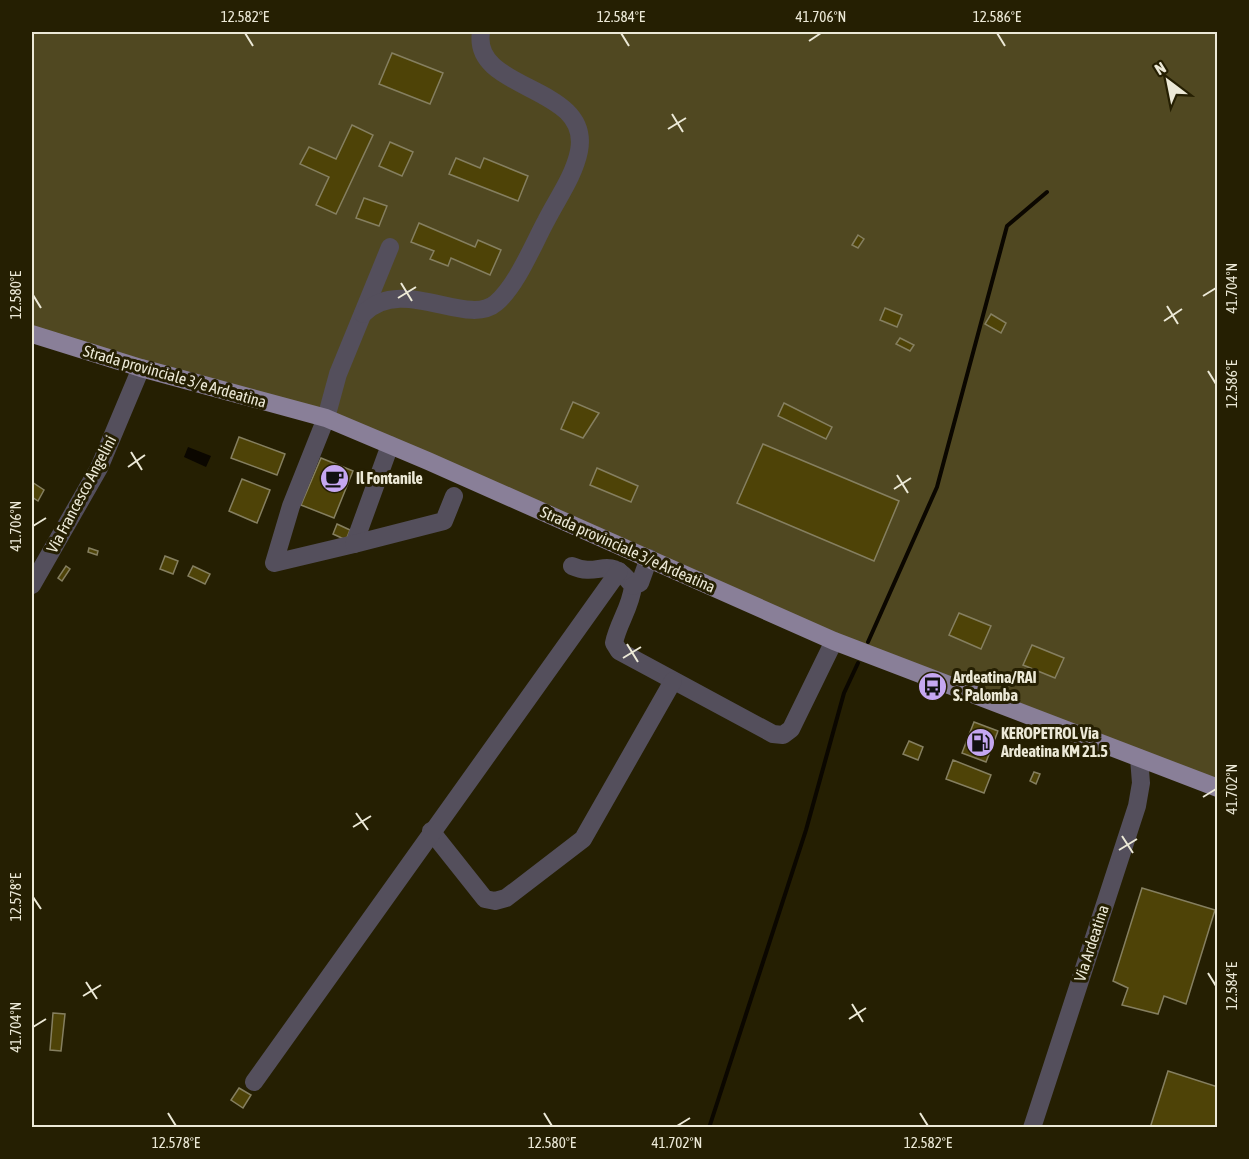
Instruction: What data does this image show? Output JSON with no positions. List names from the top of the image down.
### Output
{
  "streets": {
    "main road": ["Strada provinciale 3/e Ardeatina"],
    "street": ["Via Francesco Angelini", "Via Ardeatina"]
  },
  "crossings": [
    ["Strada provinciale 3/e Ardeatina", "Via Francesco Angelini"],
    ["Strada provinciale 3/e Ardeatina", "Via Ardeatina"]
  ],
  "places": {
    "cafe": ["Il Fontanile"],
    "bus stop": ["Ardeatina/RAI S. Palomba"],
    "fuel station": ["KEROPETROL Via Ardeatina KM 21.5"]
  },
  "north": "top left",
  "coordinates": [
    "12.582°E",
    "12.584°E",
    "41.706°N",
    "12.586°E",
    "41.704°N",
    "12.580°E",
    "41.702°N",
    "12.578°E"
  ]
}
